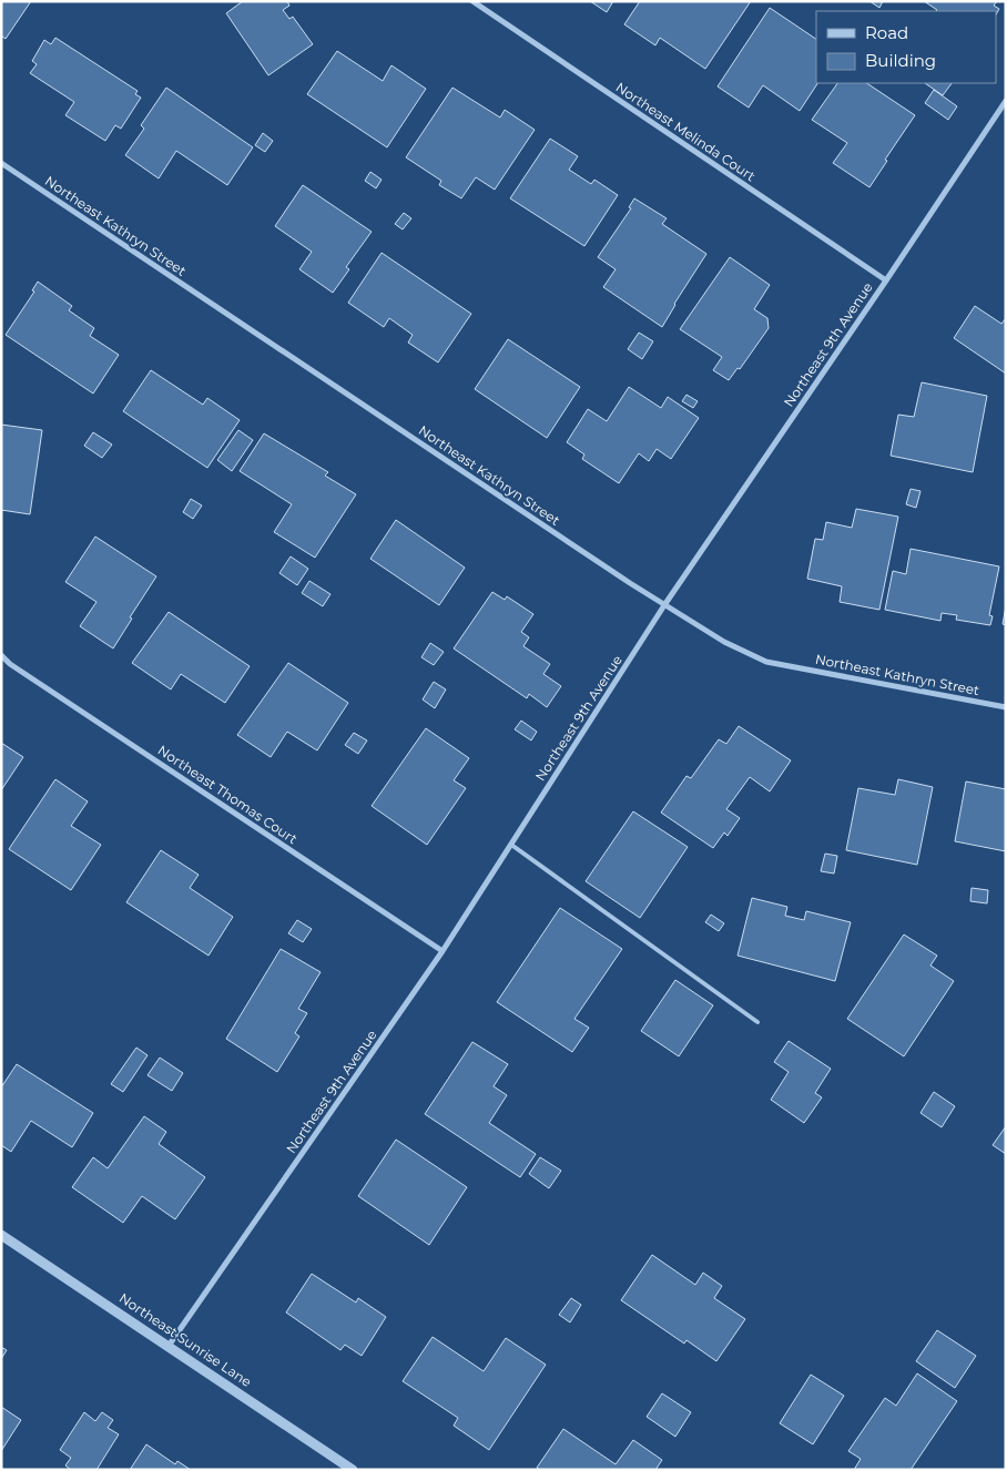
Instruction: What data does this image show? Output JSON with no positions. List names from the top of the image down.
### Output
{
  "streets": {
    "street": [
      "Northeast Melinda Court",
      "Northeast Kathryn Street",
      "Northeast 9th Avenue",
      "Northeast Thomas Court",
      "Northeast Sunrise Lane"
    ]
  },
  "crossings": [
    ["Northeast Melinda Court", "Northeast 9th Avenue"],
    ["Northeast Kathryn Street", "Northeast 9th Avenue"],
    ["Northeast 9th Avenue", "Northeast Thomas Court"],
    ["Northeast 9th Avenue", "Northeast Sunrise Lane"]
  ],
  "legend": ["Road", "Building"]
}
